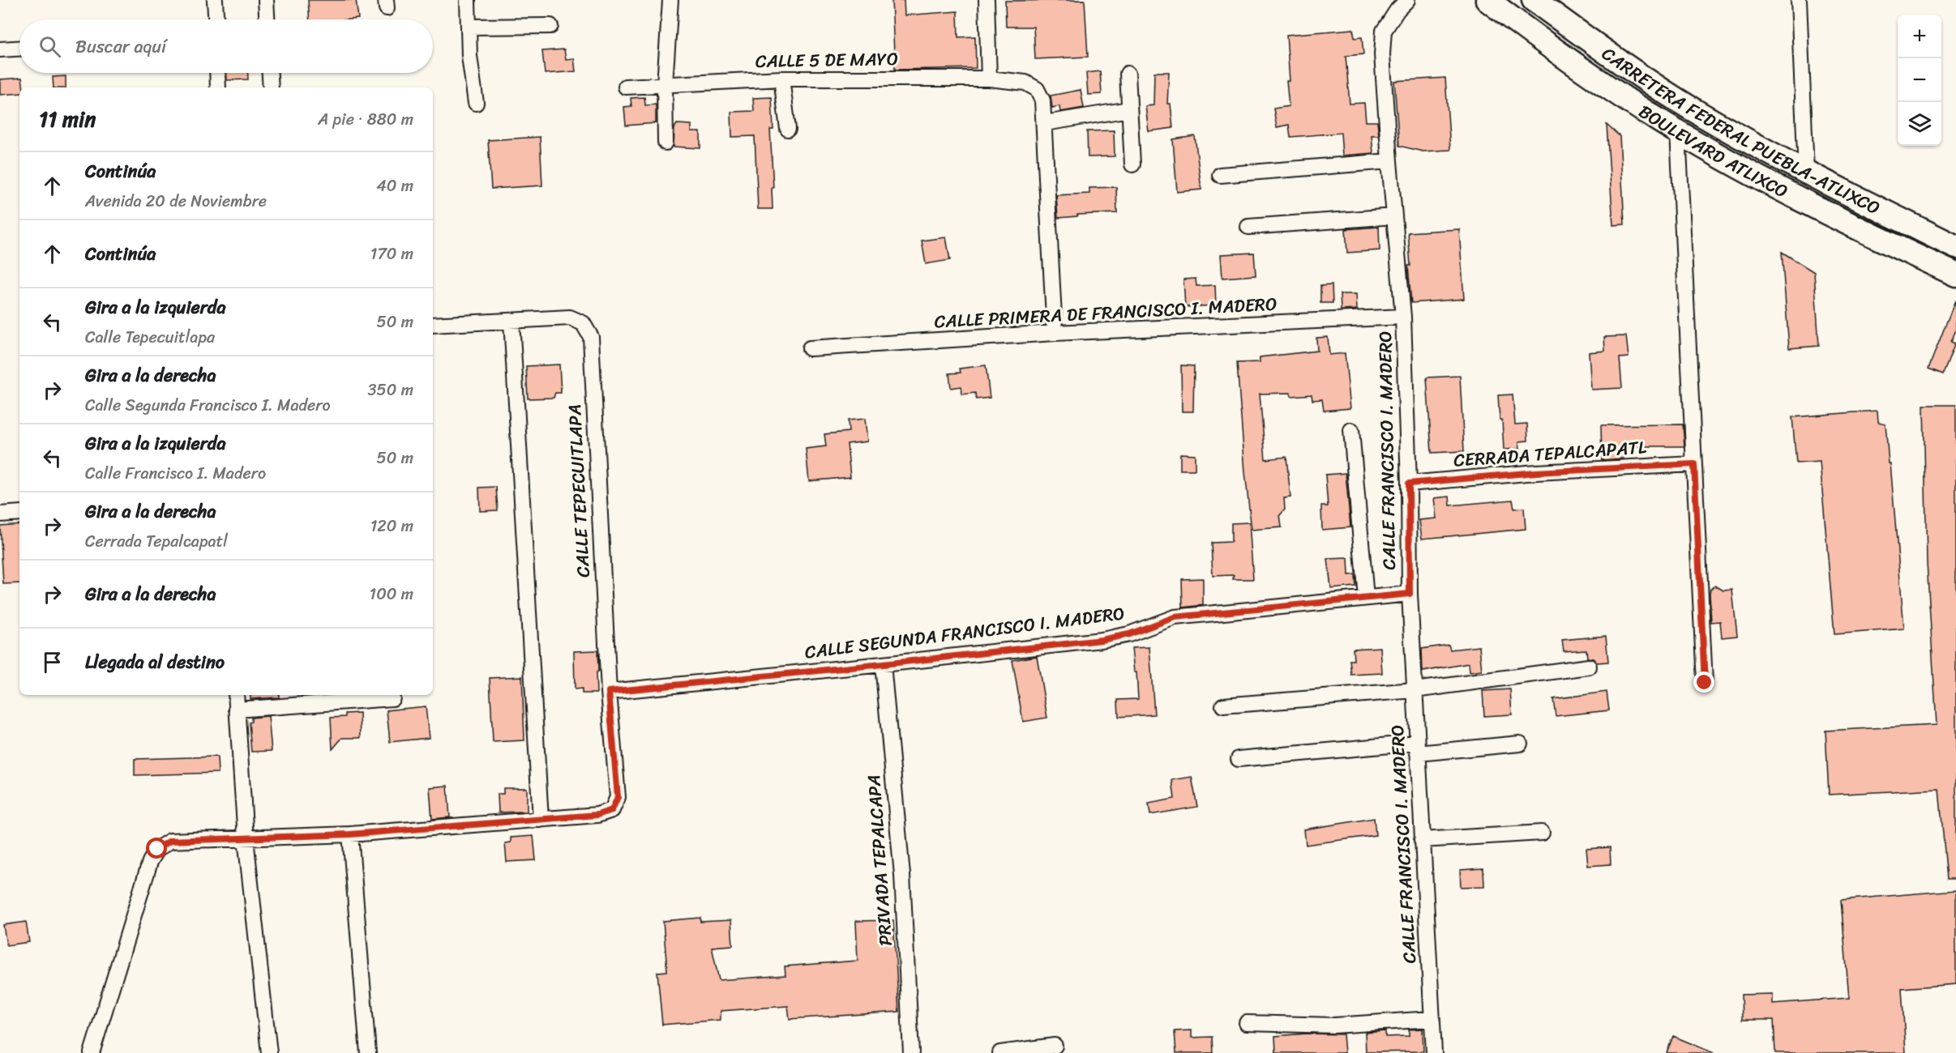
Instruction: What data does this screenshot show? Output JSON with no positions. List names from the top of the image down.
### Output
{
  "streets": {
    "main road": ["CARRETERA FEDERAL PUEBLA-ATLIXCO", "BOULEVARD ATLIXCO"],
    "street": [
      "CALLE 5 DE MAYO",
      "CALLE PRIMERA DE FRANCISCO I. MADERO",
      "CALLE FRANCISCO I. MADERO",
      "CERRADA TEPALCAPATL",
      "CALLE TEPECUITLAPA",
      "CALLE SEGUNDA FRANCISCO I. MADERO",
      "PRIVADA TEPALCAPA"
    ]
  },
  "crossings": [
    ["CALLE 5 DE MAYO", "CALLE PRIMERA DE FRANCISCO I. MADERO"],
    ["CALLE PRIMERA DE FRANCISCO I. MADERO", "CALLE FRANCISCO I. MADERO"],
    ["CALLE FRANCISCO I. MADERO", "CERRADA TEPALCAPATL"],
    ["CALLE FRANCISCO I. MADERO", "CALLE SEGUNDA FRANCISCO I. MADERO"],
    ["CALLE TEPECUITLAPA", "CALLE SEGUNDA FRANCISCO I. MADERO"],
    ["CALLE SEGUNDA FRANCISCO I. MADERO", "PRIVADA TEPALCAPA"]
  ],
  "page": {
    "map_buttons": ["+", "−"],
    "search": "Buscar aquí",
    "heading": ["11 min", "A pie · 880 m"],
    "list": [
      ["Continúa", "Avenida 20 de Noviembre", "40 m"],
      ["Continúa", "170 m"],
      ["Gira a la izquierda", "Calle Tepecuitlapa", "50 m"],
      ["Gira a la derecha", "Calle Segunda Francisco I. Madero", "350 m"],
      ["Gira a la izquierda", "Calle Francisco I. Madero", "50 m"],
      ["Gira a la derecha", "Cerrada Tepalcapatl", "120 m"],
      ["Gira a la derecha", "100 m"],
      "Llegada al destino"
    ]
  }
}
